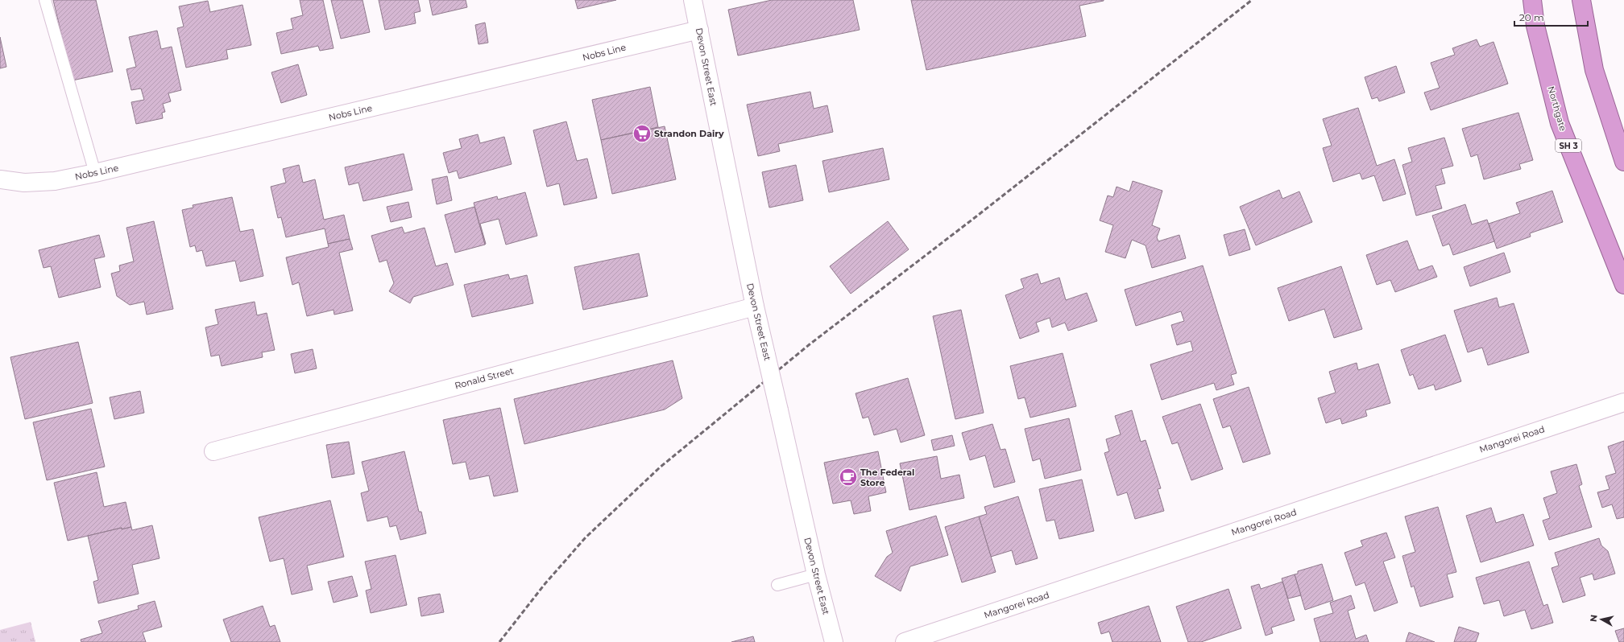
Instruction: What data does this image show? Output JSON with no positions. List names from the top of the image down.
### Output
{
  "streets": {
    "highway": ["Northgate", "SH 3"],
    "street": [
      "Nobs Line",
      "Devon Street East",
      "Ronald Street",
      "Mangorei Road"
    ]
  },
  "crossings": [
    ["Nobs Line", "Devon Street East"],
    ["Devon Street East", "Ronald Street"]
  ],
  "places": {
    "supermarket": ["Strandon Dairy"],
    "cafe": ["The Federal Store"]
  },
  "scale_bar": "20 m",
  "north": "left"
}
